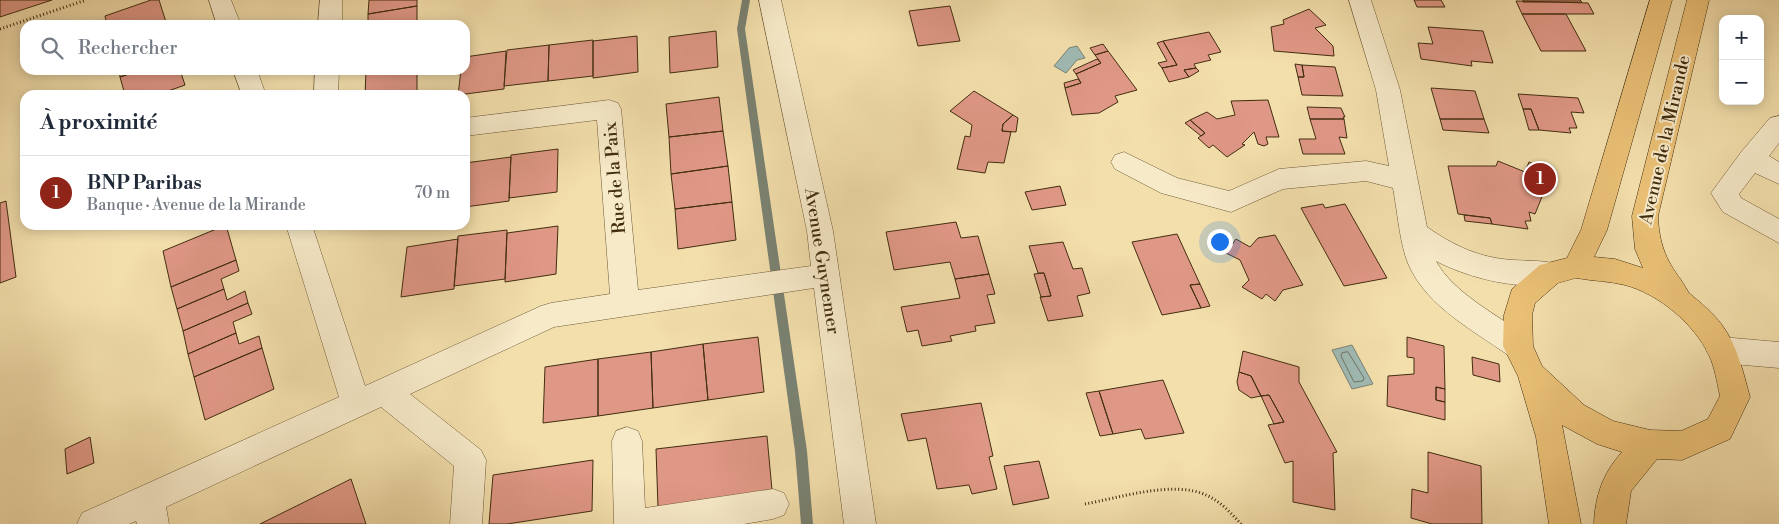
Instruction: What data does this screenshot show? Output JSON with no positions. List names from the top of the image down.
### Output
{
  "streets": {
    "main road": ["Avenue de la Mirande"],
    "street": ["Rue de la Paix", "Avenue Guynemer"]
  },
  "page": {
    "map_buttons": ["+", "−"],
    "search": "Rechercher",
    "heading": "À proximité",
    "list": [
      {
        "mark": "1",
        "name": "BNP Paribas",
        "note": "Banque · Avenue de la Mirande",
        "value": "70 m"
      }
    ],
    "pins": "1"
  }
}
